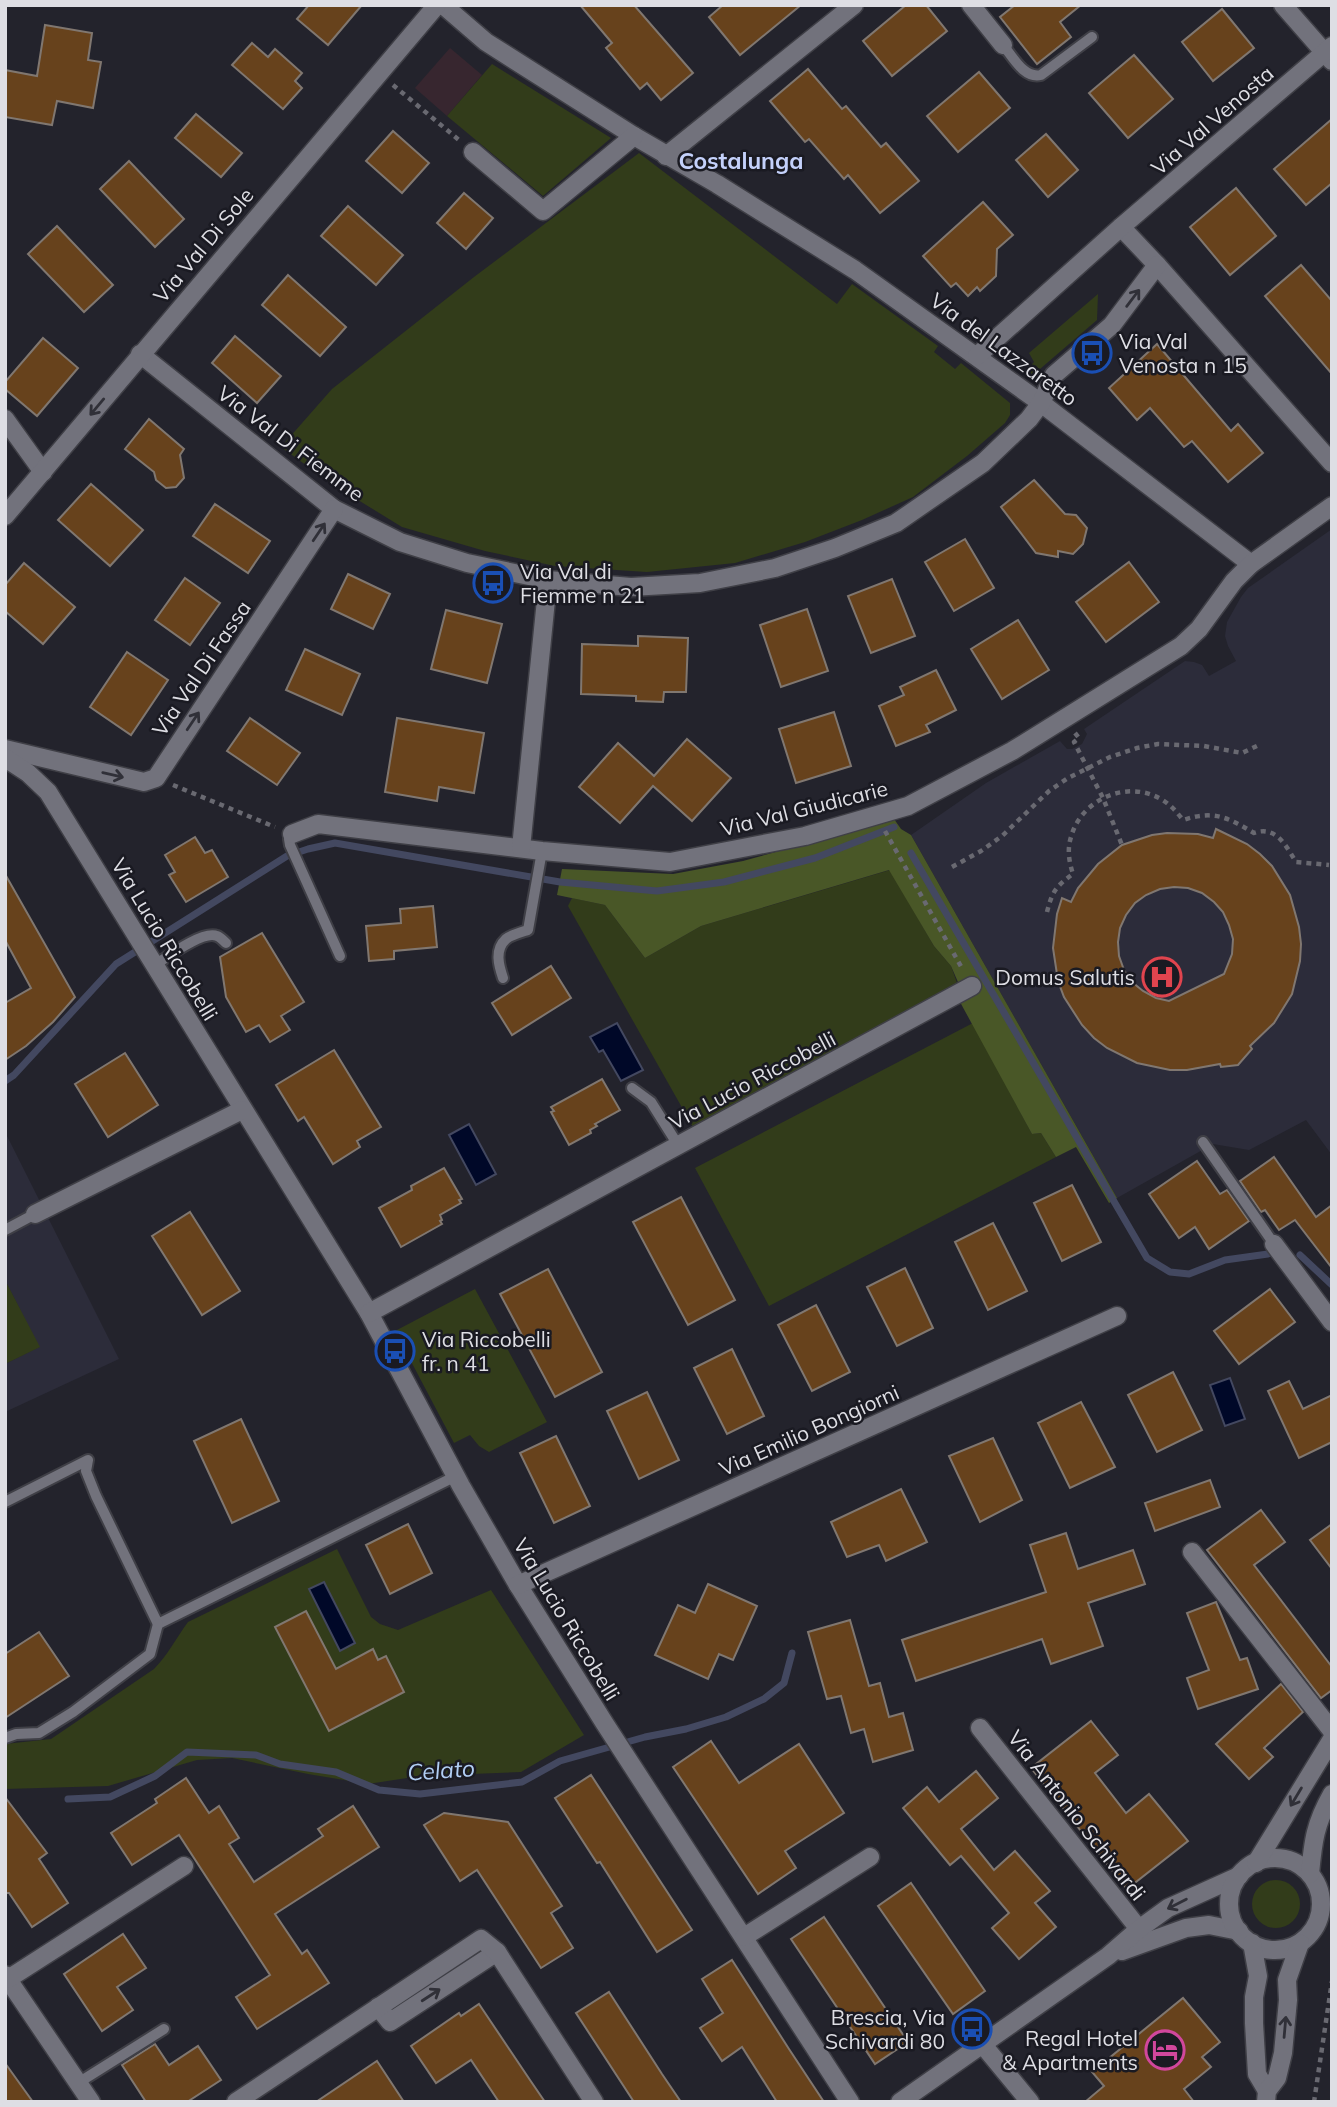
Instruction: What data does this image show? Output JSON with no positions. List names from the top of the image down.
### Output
{
  "streets": {
    "street": [
      "Via Val Venosta",
      "Via Val Di Sole",
      "Via del Lazzaretto",
      "Via Val Di Fiemme",
      "Via Val Di Fassa",
      "Via Val Giudicarie",
      "Via Lucio Riccobelli",
      "Via Emilio Bongiorni",
      "Via Antonio Schivardi"
    ]
  },
  "crossings": [
    ["Via Val Venosta", "Via del Lazzaretto"],
    ["Via Val Di Sole", "Via Val Di Fiemme"],
    ["Via del Lazzaretto", "Via Val Di Fiemme"],
    ["Via del Lazzaretto", "Via Val Giudicarie"],
    ["Via Val Di Fiemme", "Via Val Di Fassa"],
    ["Via Lucio Riccobelli", "Via Emilio Bongiorni"]
  ],
  "one_way": ["Via Val Di Fassa"],
  "districts": ["Costalunga"],
  "water": ["Celato"],
  "places": {
    "bus stop": [
      "Via Val Venosta n 15",
      "Via Val di Fiemme n 21",
      "Via Riccobelli fr. n 41",
      "Brescia, Via Schivardi 80"
    ],
    "hospital": ["Domus Salutis"],
    "hotel": ["Regal Hotel & Apartments"]
  }
}
